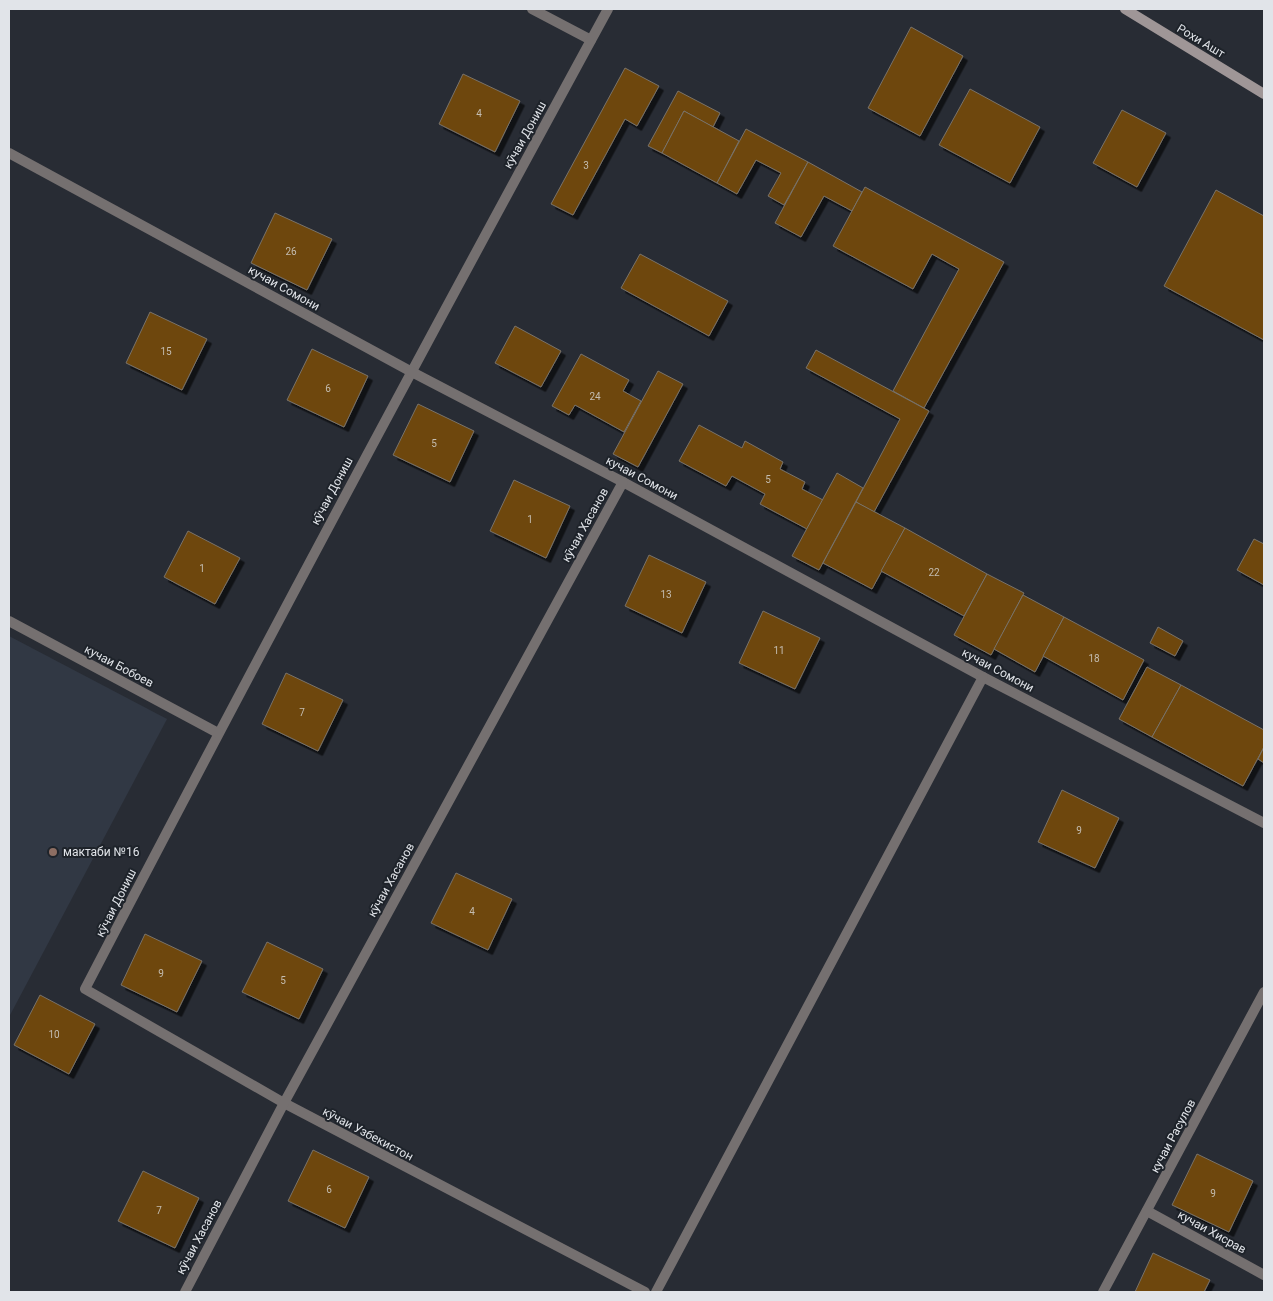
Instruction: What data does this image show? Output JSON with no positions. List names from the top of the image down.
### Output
{
  "streets": {
    "main road": ["Рохи Ашт"],
    "street": [
      "кӯчаи Дониш",
      "кучаи Сомони",
      "кӯчаи Хасанов",
      "кучаи Бобоев",
      "кӯчаи Узбекистон",
      "кучаи Расулов",
      "кучаи Хисрав"
    ]
  },
  "crossings": [
    ["кӯчаи Дониш", "кучаи Сомони"],
    ["кӯчаи Дониш", "кучаи Бобоев"],
    ["кӯчаи Дониш", "кӯчаи Узбекистон"],
    ["кучаи Сомони", "кӯчаи Хасанов"],
    ["кӯчаи Хасанов", "кӯчаи Узбекистон"],
    ["кучаи Расулов", "кучаи Хисрав"]
  ],
  "places": ["мактаби №16"],
  "house_numbers": [
    "4",
    "3",
    "26",
    "15",
    "6",
    "24",
    "5",
    "5",
    "1",
    "1",
    "22",
    "13",
    "11",
    "18",
    "7",
    "9",
    "4",
    "9",
    "5",
    "10",
    "6",
    "9",
    "7"
  ]
}
